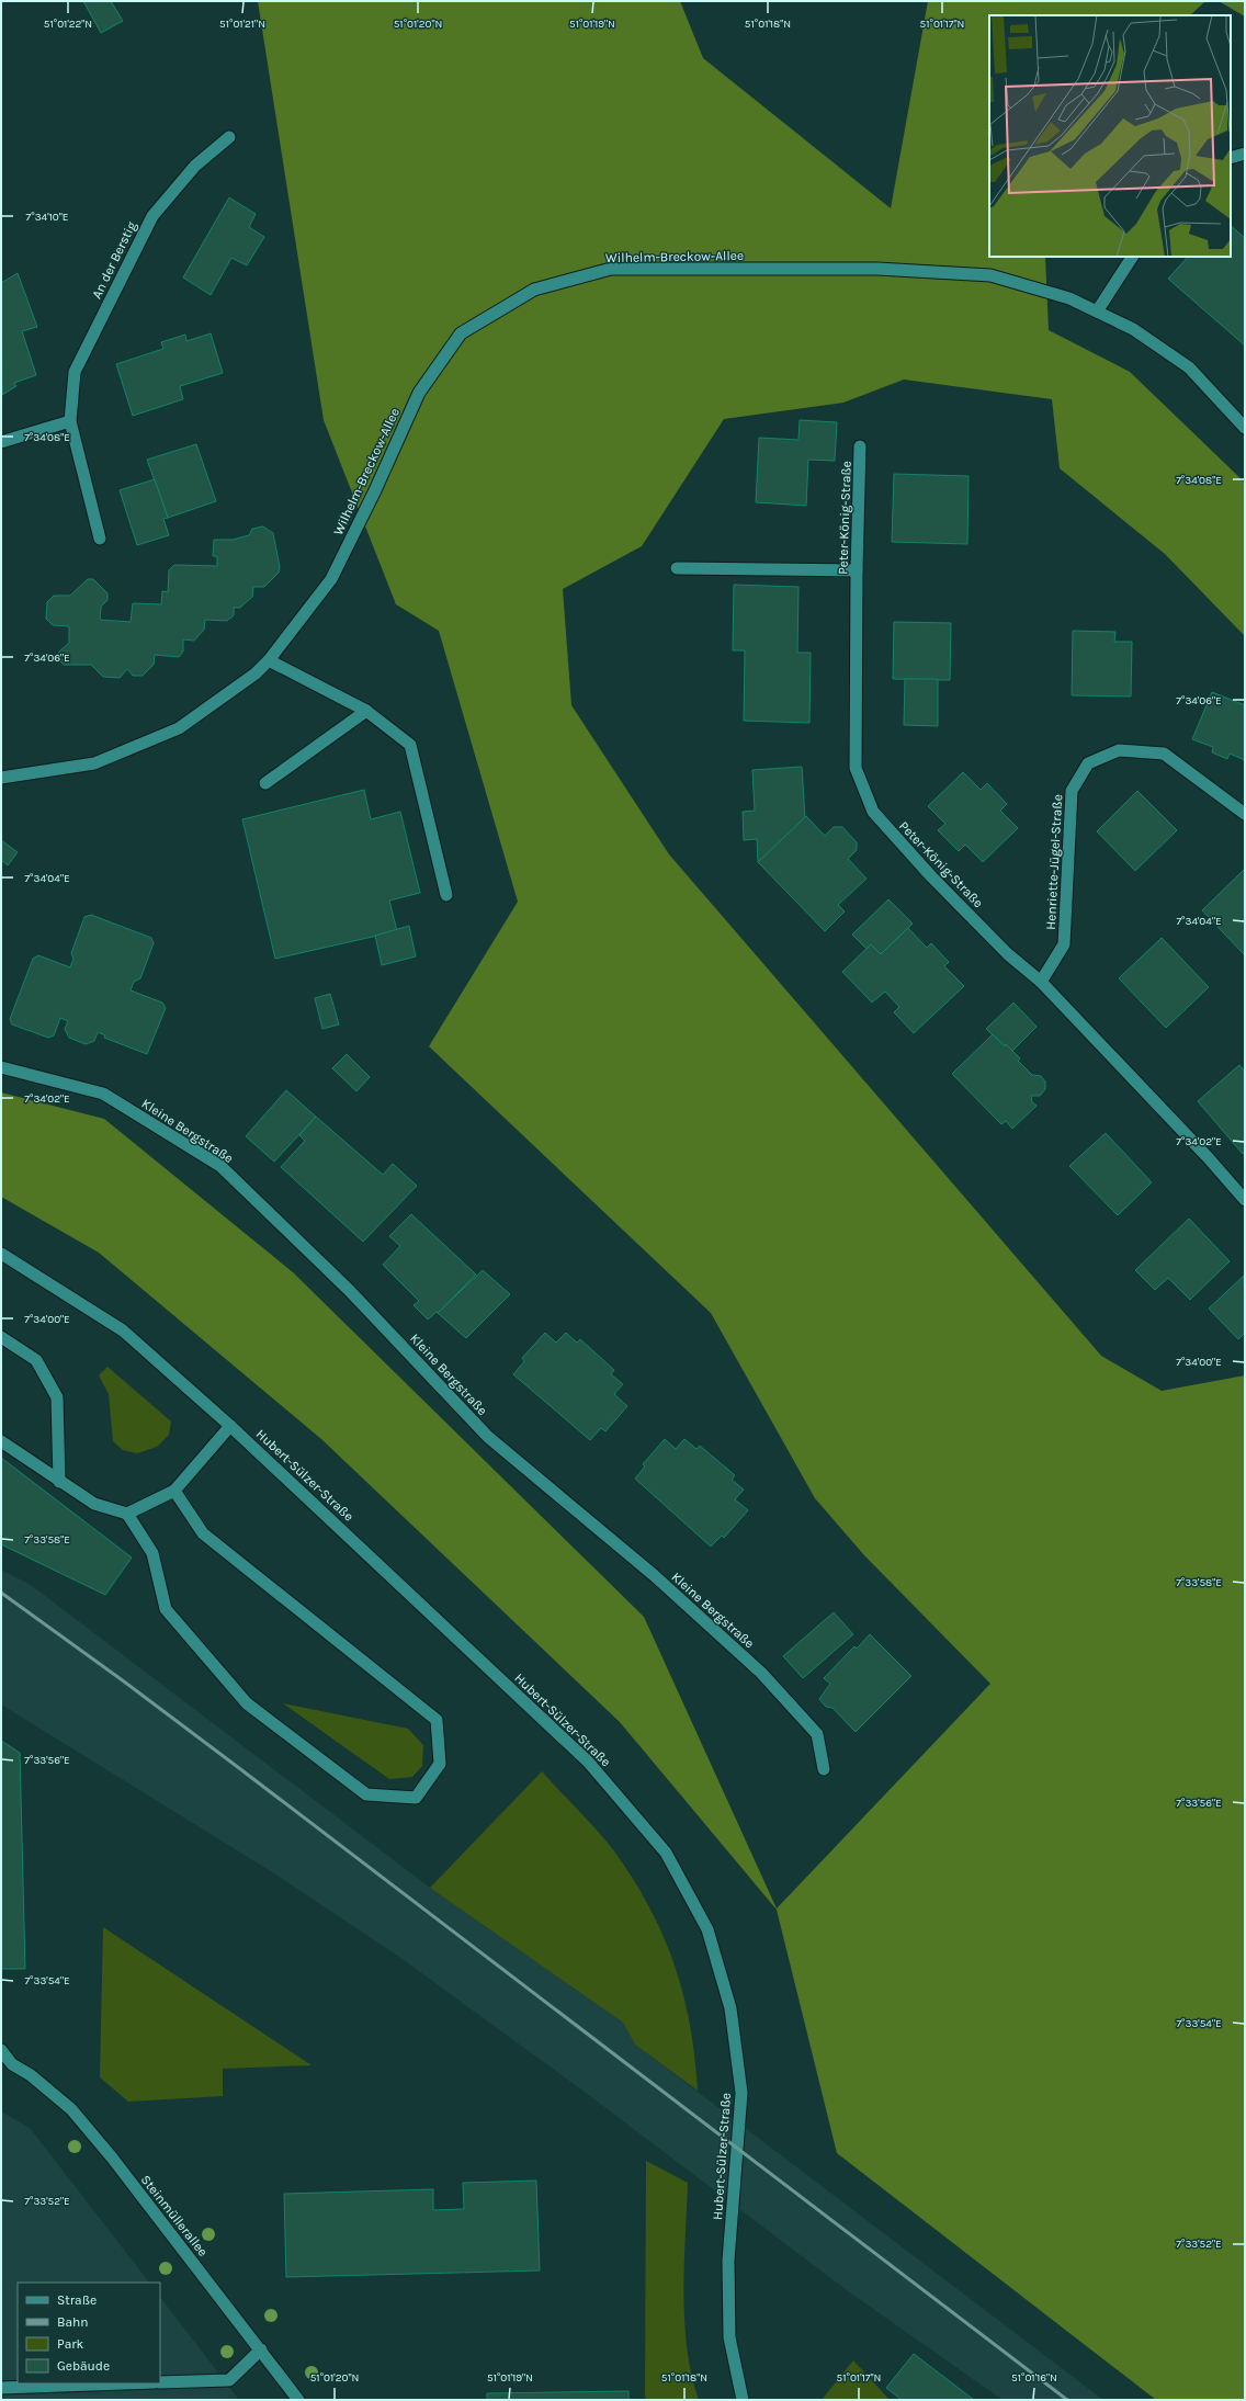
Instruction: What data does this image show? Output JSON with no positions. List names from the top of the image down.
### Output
{
  "streets": {
    "street": [
      "Wilhelm-Breckow-Allee",
      "An der Berstig",
      "Peter-König-Straße",
      "Henriette-Jügel-Straße",
      "Kleine Bergstraße",
      "Hubert-Sülzer-Straße",
      "Steinmüllerallee"
    ]
  },
  "crossings": [
    ["Peter-König-Straße", "Henriette-Jügel-Straße"]
  ],
  "legend": [
    "Straße",
    "Bahn",
    "Park",
    "Gebäude"
  ],
  "coordinates": [
    "51°01'22\"N",
    "51°01'21\"N",
    "51°01'20\"N",
    "51°01'19\"N",
    "51°01'18\"N",
    "51°01'17\"N",
    "7°34'10\"E",
    "7°34'08\"E",
    "7°34'06\"E",
    "7°34'04\"E",
    "7°34'02\"E",
    "7°34'00\"E",
    "7°33'58\"E",
    "7°33'56\"E",
    "7°33'54\"E",
    "7°33'52\"E",
    "51°01'16\"N"
  ]
}
